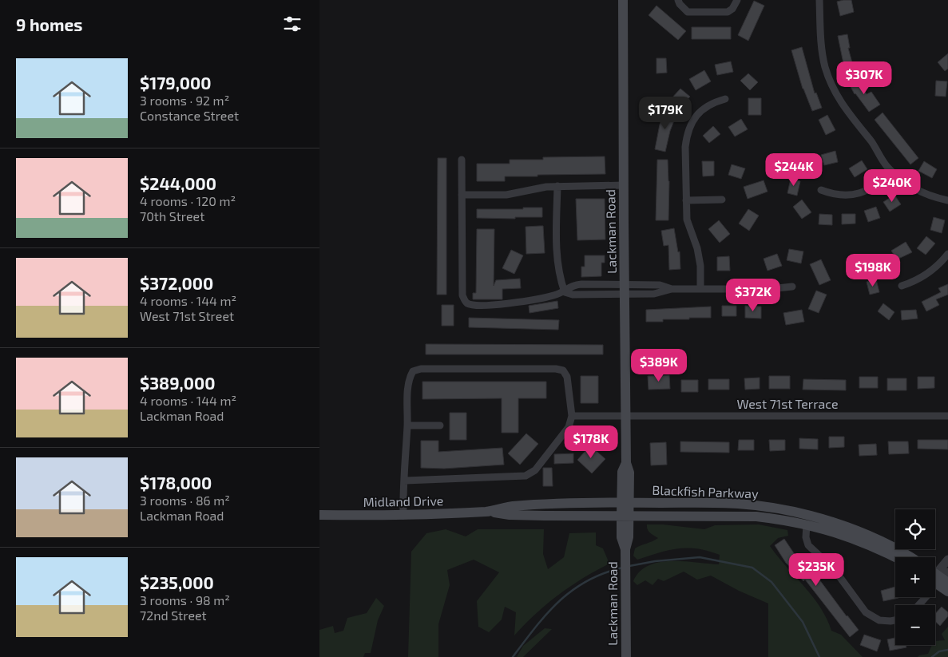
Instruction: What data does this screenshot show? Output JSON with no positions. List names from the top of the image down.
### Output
{
  "streets": {
    "main road": ["Lackman Road", "Blackfish Parkway", "Midland Drive"],
    "street": ["West 71st Terrace"]
  },
  "crossings": [
    ["Lackman Road", "West 71st Terrace"],
    ["Lackman Road", "Blackfish Parkway"],
    ["Lackman Road", "Midland Drive"],
    ["Blackfish Parkway", "Midland Drive"]
  ],
  "page": {
    "heading": "9 homes",
    "list": [
      {
        "name": "$179,000",
        "note": "3 rooms · 92 m² · Constance Street"
      },
      {
        "name": "$244,000",
        "note": "4 rooms · 120 m² · 70th Street"
      },
      {
        "name": "$372,000",
        "note": "4 rooms · 144 m² · West 71st Street"
      },
      {
        "name": "$389,000",
        "note": "4 rooms · 144 m² · Lackman Road"
      },
      {
        "name": "$178,000",
        "note": "3 rooms · 86 m² · Lackman Road"
      },
      {
        "name": "$235,000",
        "note": "3 rooms · 98 m² · 72nd Street"
      }
    ],
    "price": [
      "$307K",
      "$179K",
      "$244K",
      "$240K",
      "$198K",
      "$372K",
      "$389K",
      "$178K",
      "$235K"
    ],
    "map_buttons": ["+", "−"]
  }
}
